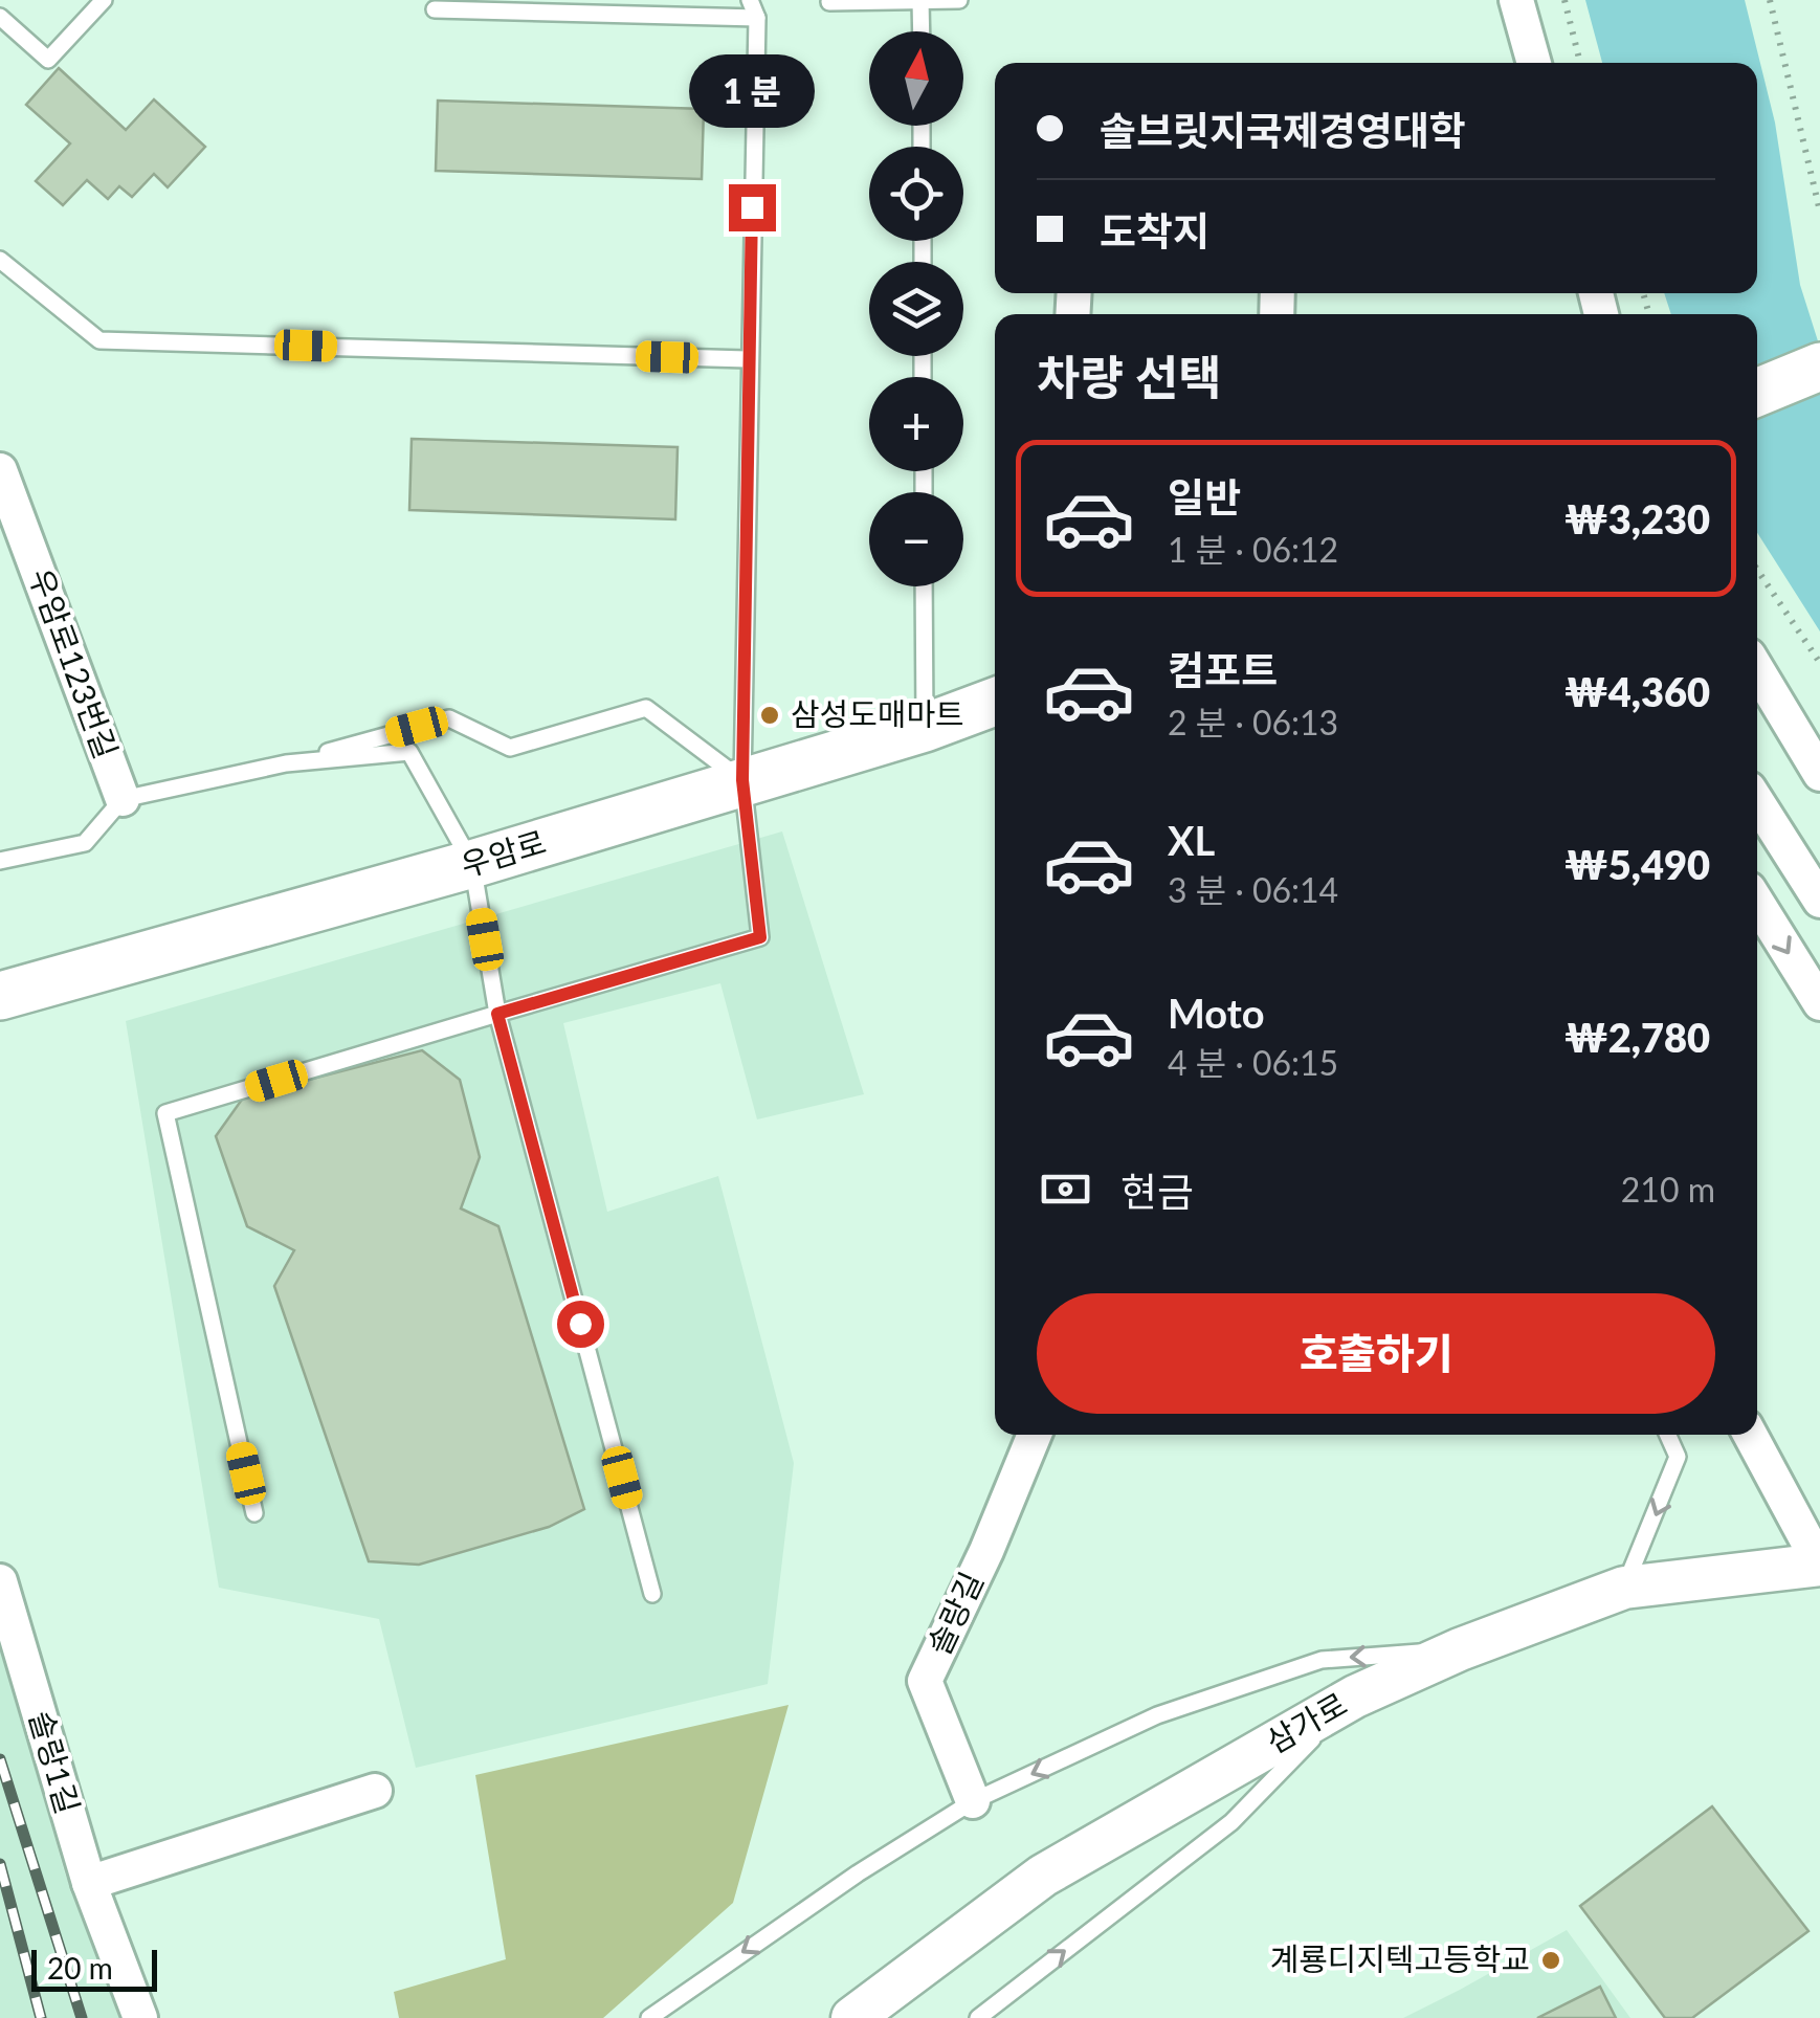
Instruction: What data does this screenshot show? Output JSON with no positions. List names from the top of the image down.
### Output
{
  "streets": {
    "main road": ["우암로"],
    "street": [
      "우암로123번길",
      "솔랑길",
      "삼가로",
      "솔랑1길"
    ]
  },
  "places": ["삼성도매마트", "계룡디지텍고등학교"],
  "scale_bar": "20 m",
  "north": "top",
  "page": {
    "map_buttons": ["+", "−"],
    "bubble": "1 분",
    "banner": ["솔브릿지국제경영대학", "도착지"],
    "heading": "차량 선택",
    "list": [
      {
        "name": "일반",
        "note": "1 분 · 06:12",
        "value": "₩3,230"
      },
      {
        "name": "컴포트",
        "note": "2 분 · 06:13",
        "value": "₩4,360"
      },
      {
        "name": "XL",
        "note": "3 분 · 06:14",
        "value": "₩5,490"
      },
      {
        "name": "Moto",
        "note": "4 분 · 06:15",
        "value": "₩2,780"
      }
    ],
    "pay": ["현금", "210 m"],
    "buttons": "호출하기",
    "scale": "20 m"
  }
}
